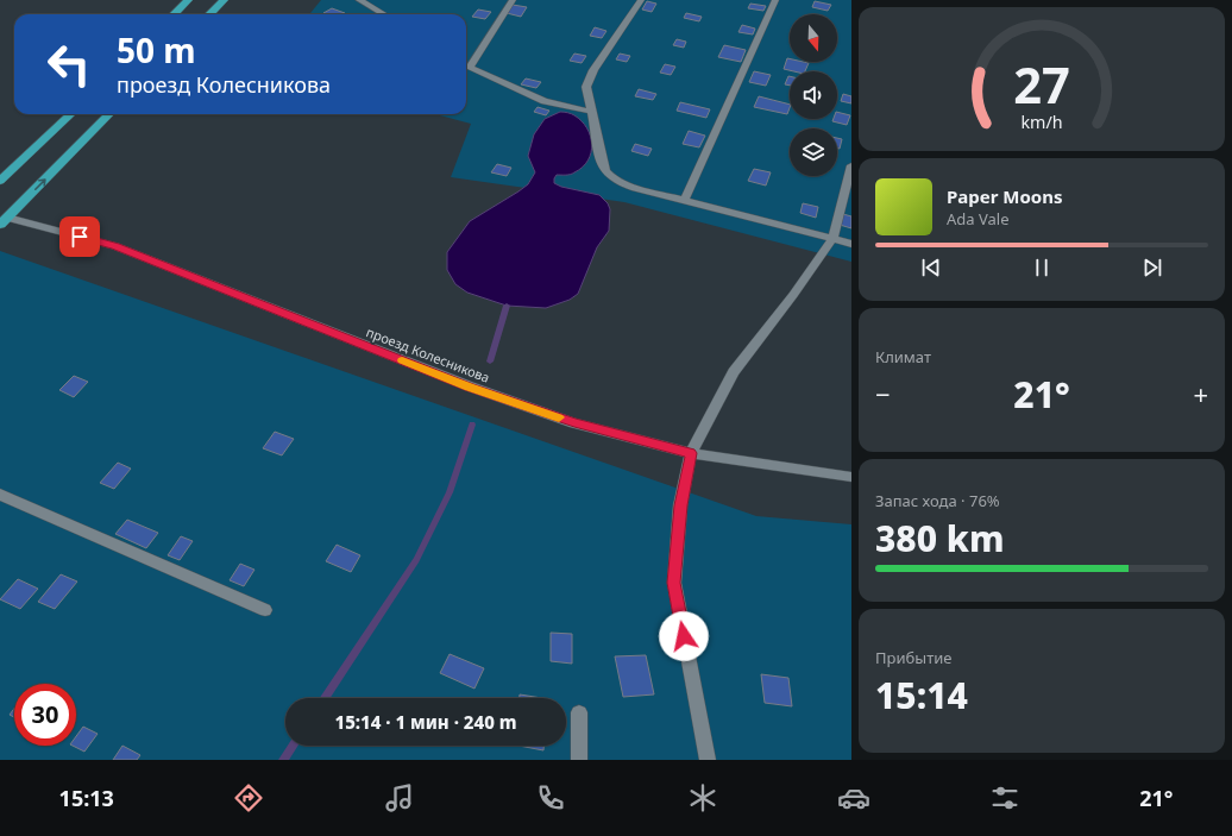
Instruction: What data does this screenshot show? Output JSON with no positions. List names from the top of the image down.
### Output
{
  "streets": {
    "street": ["проезд Колесникова"]
  },
  "north": "bottom",
  "page": {
    "turn": ["50 m", "проезд Колесникова"],
    "song": ["Paper Moons", "Ada Vale"],
    "tile": [
      "Климат",
      ["Запас хода · 76%", "380 km"],
      ["Прибытие", "15:14"]
    ],
    "heat": ["−", "21°", "+"],
    "limit": "30",
    "trip": "15:14 · 1 мин · 240 m",
    "tabs": ["15:13", "21°"],
    "gauge": ["27", "km/h"]
  }
}
